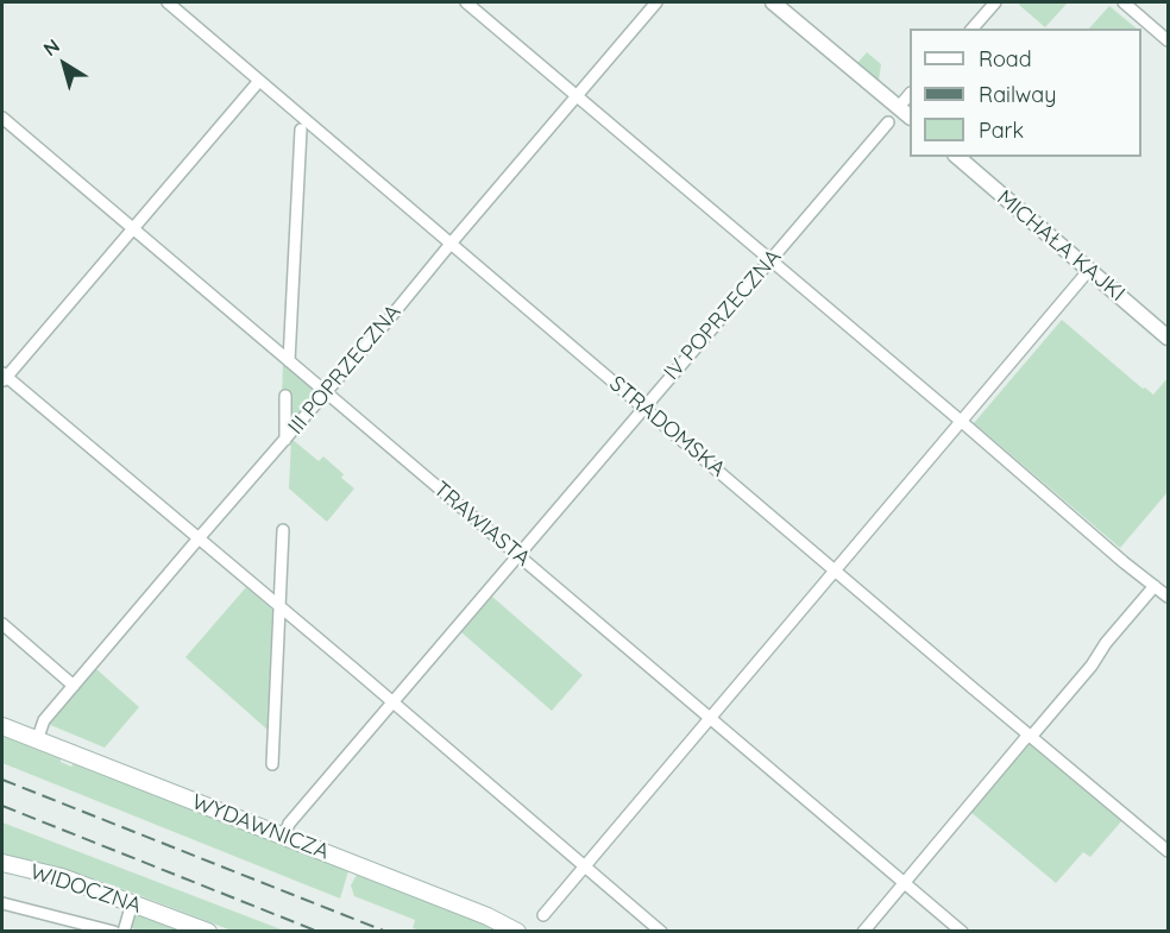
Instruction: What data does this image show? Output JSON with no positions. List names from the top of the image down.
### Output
{
  "streets": {
    "main road": ["WYDAWNICZA", "WIDOCZNA"],
    "street": [
      "MICHAŁA KAJKI",
      "IV POPRZECZNA",
      "III POPRZECZNA",
      "STRADOMSKA",
      "TRAWIASTA"
    ]
  },
  "crossings": [
    ["IV POPRZECZNA", "STRADOMSKA"],
    ["IV POPRZECZNA", "TRAWIASTA"],
    ["IV POPRZECZNA", "WYDAWNICZA"],
    ["III POPRZECZNA", "STRADOMSKA"],
    ["III POPRZECZNA", "TRAWIASTA"],
    ["III POPRZECZNA", "WYDAWNICZA"]
  ],
  "legend": ["Road", "Railway", "Park"],
  "north": "top left"
}
